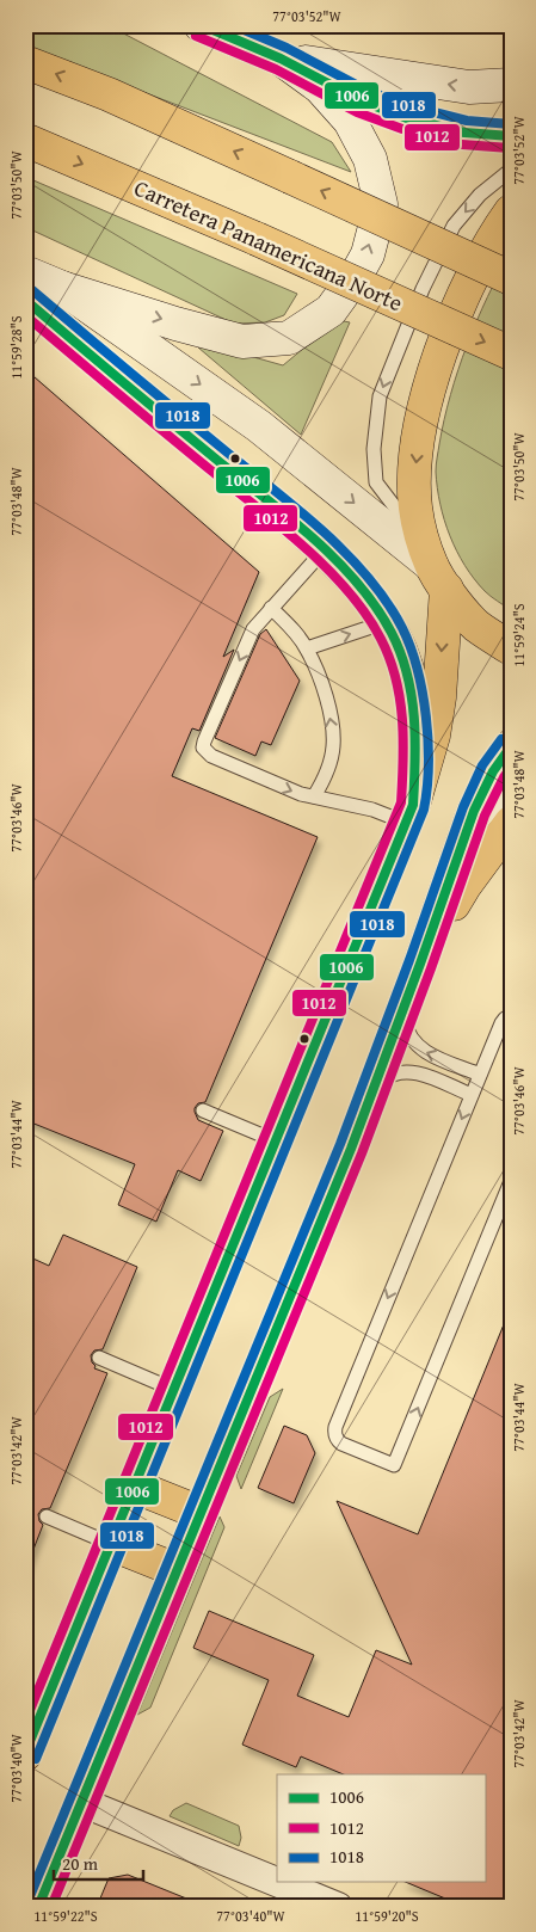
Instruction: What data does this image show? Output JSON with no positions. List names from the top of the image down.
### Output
{
  "streets": {
    "main road": ["Carretera Panamericana Norte"]
  },
  "lines": ["transit line 1006", "transit line 1018", "transit line 1012"],
  "legend": ["1006", "1012", "1018"],
  "scale_bar": "20 m",
  "coordinates": [
    "77°03'52\"W",
    "77°03'50\"W",
    "11°59'28\"S",
    "77°03'48\"W",
    "11°59'24\"S",
    "77°03'46\"W",
    "77°03'44\"W",
    "77°03'42\"W",
    "77°03'40\"W",
    "11°59'22\"S",
    "11°59'20\"S"
  ]
}
